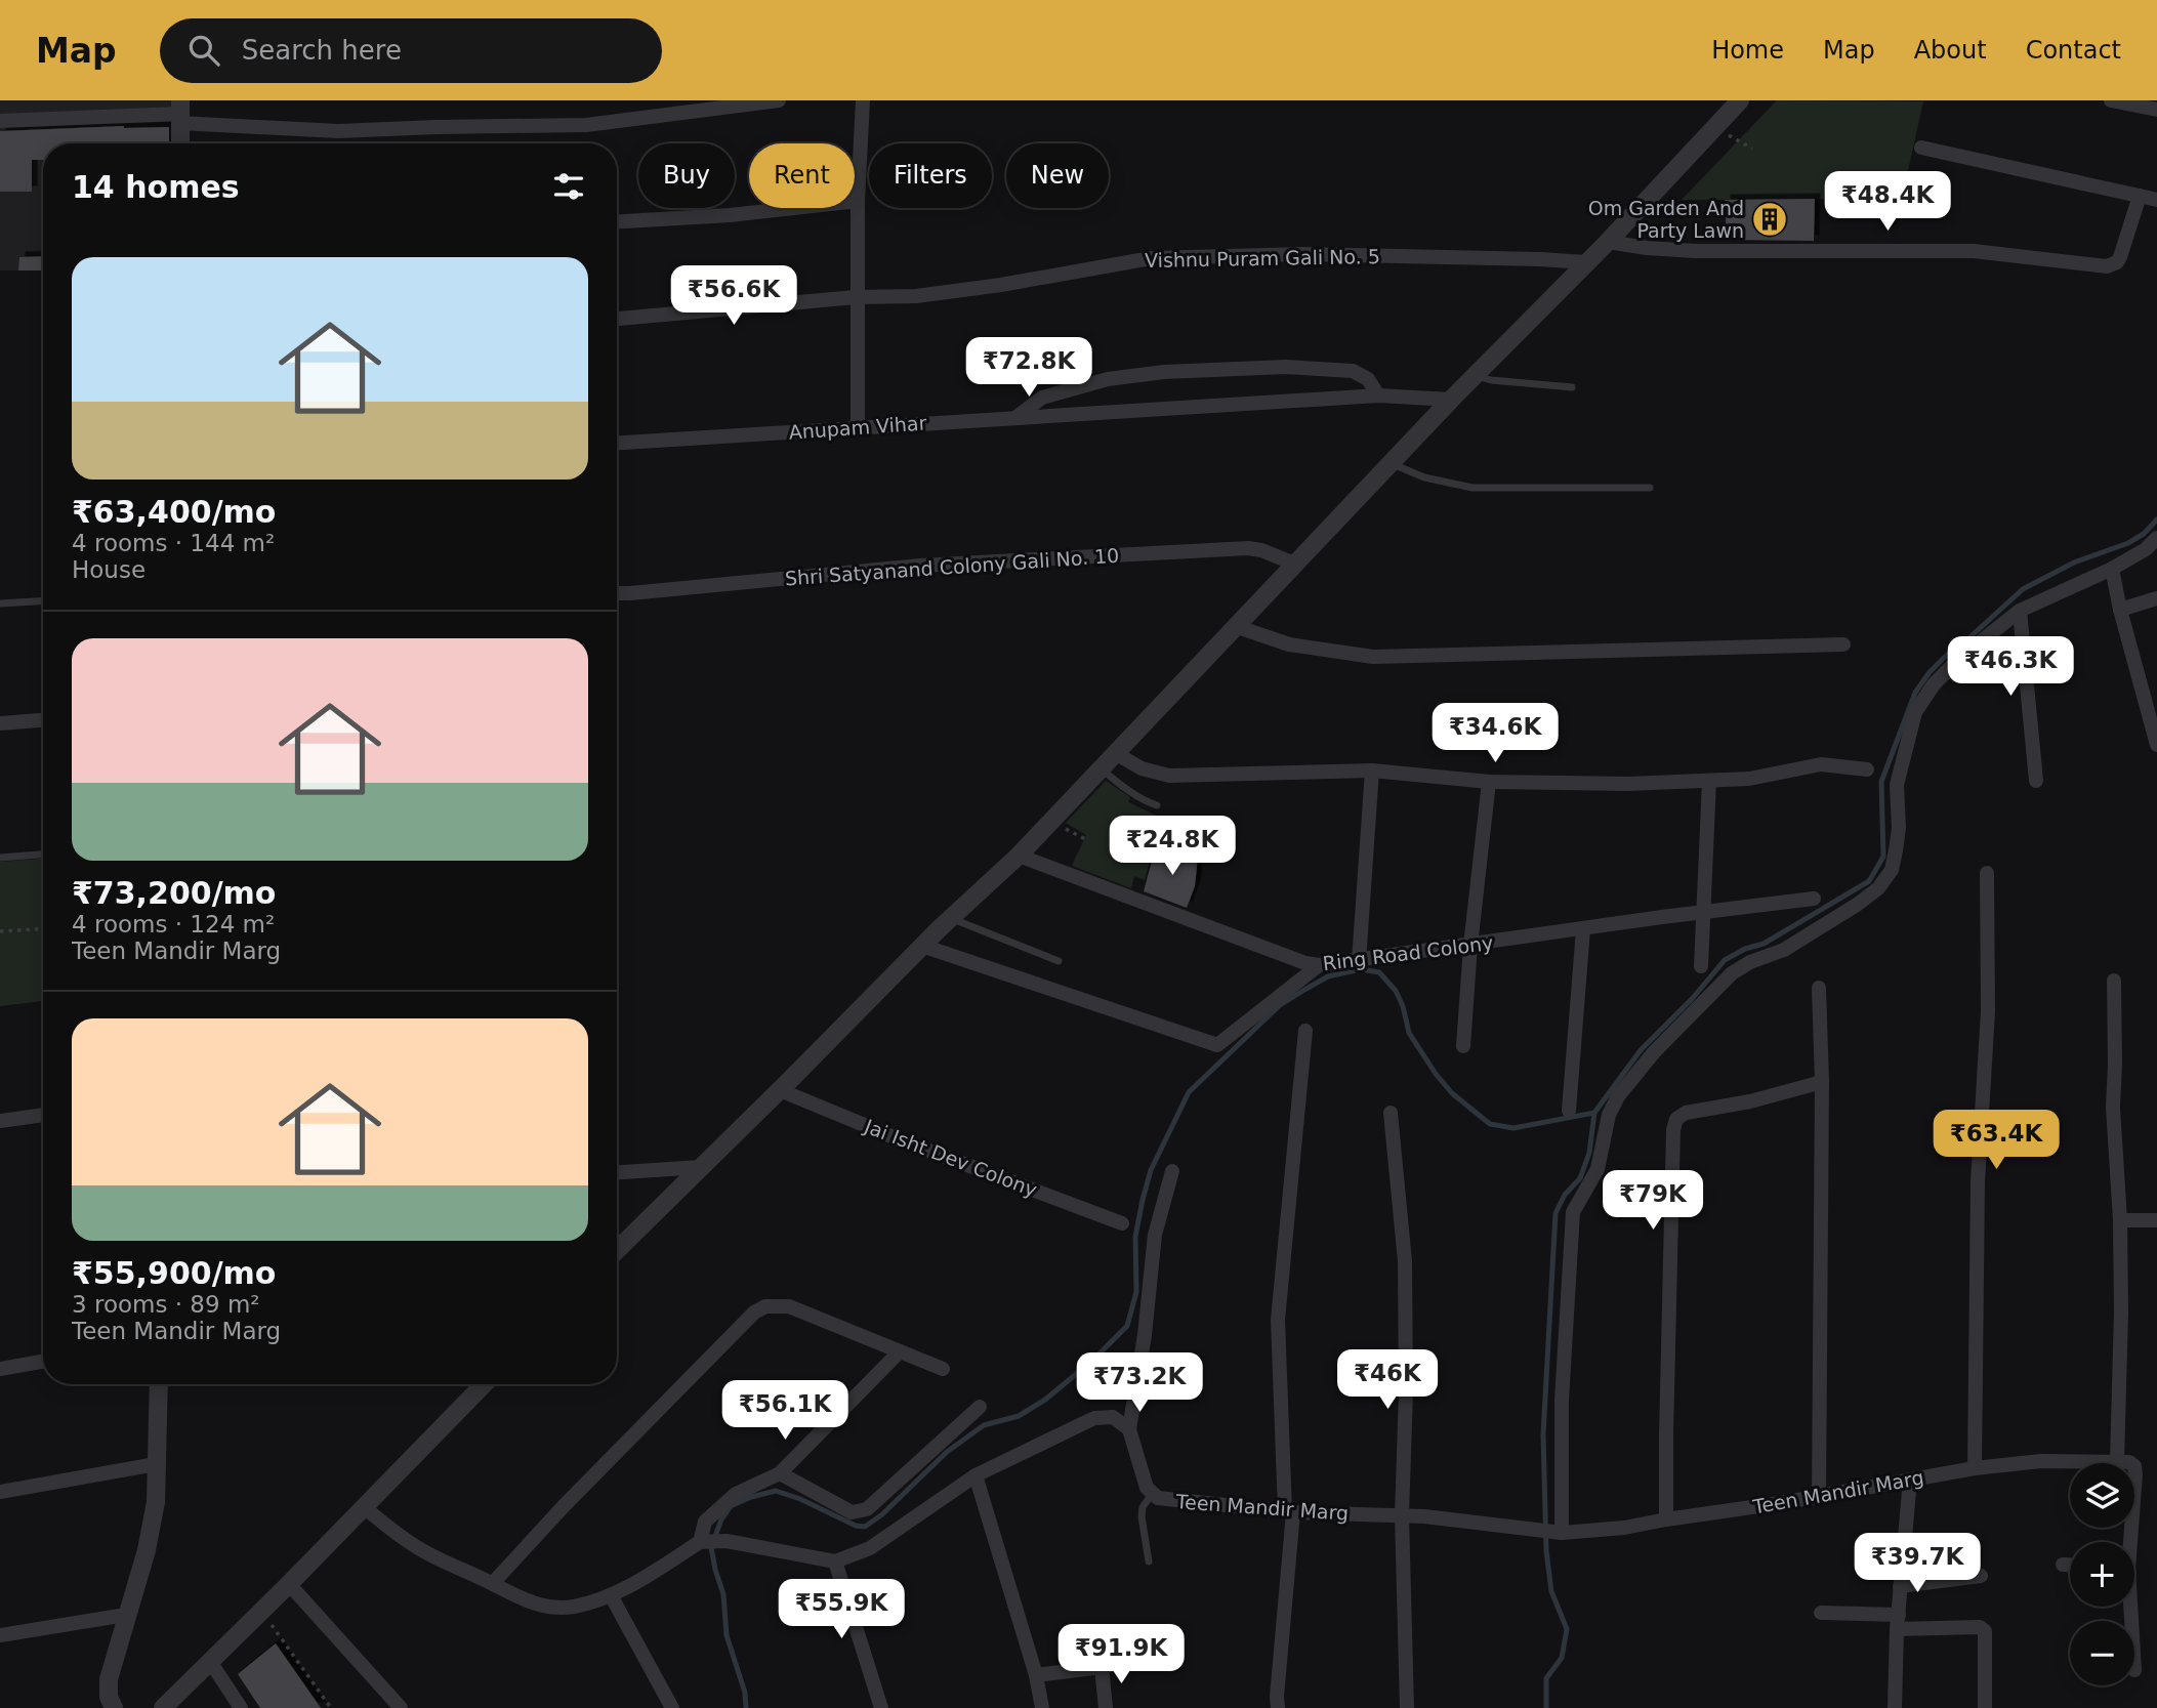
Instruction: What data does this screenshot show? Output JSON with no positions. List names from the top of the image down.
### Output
{
  "streets": {
    "street": [
      "Vishnu Puram Gali No. 5",
      "Anupam Vihar",
      "Shri Satyanand Colony Gali No. 10",
      "Ring Road Colony",
      "Jai Isht Dev Colony",
      "Teen Mandir Marg"
    ]
  },
  "places": {
    "building": ["Om Garden And Party Lawn"]
  },
  "page": {
    "header": "Map",
    "search": "Search here",
    "nav": [
      "Home",
      "Map",
      "About",
      "Contact"
    ],
    "chip": [
      "Buy",
      "Rent",
      "Filters",
      "New"
    ],
    "heading": "14 homes",
    "price": [
      "₹48.4K",
      "₹56.6K",
      "₹72.8K",
      "₹46.3K",
      "₹34.6K",
      "₹24.8K",
      "₹63.4K",
      "₹79K",
      "₹46K",
      "₹73.2K",
      "₹56.1K",
      "₹39.7K",
      "₹55.9K",
      "₹91.9K"
    ],
    "list": [
      {
        "name": "₹63,400/mo",
        "note": "4 rooms · 144 m² · House"
      },
      {
        "name": "₹73,200/mo",
        "note": "4 rooms · 124 m² · Teen Mandir Marg"
      },
      {
        "name": "₹55,900/mo",
        "note": "3 rooms · 89 m² · Teen Mandir Marg"
      }
    ],
    "map_buttons": ["+", "−"]
  }
}
